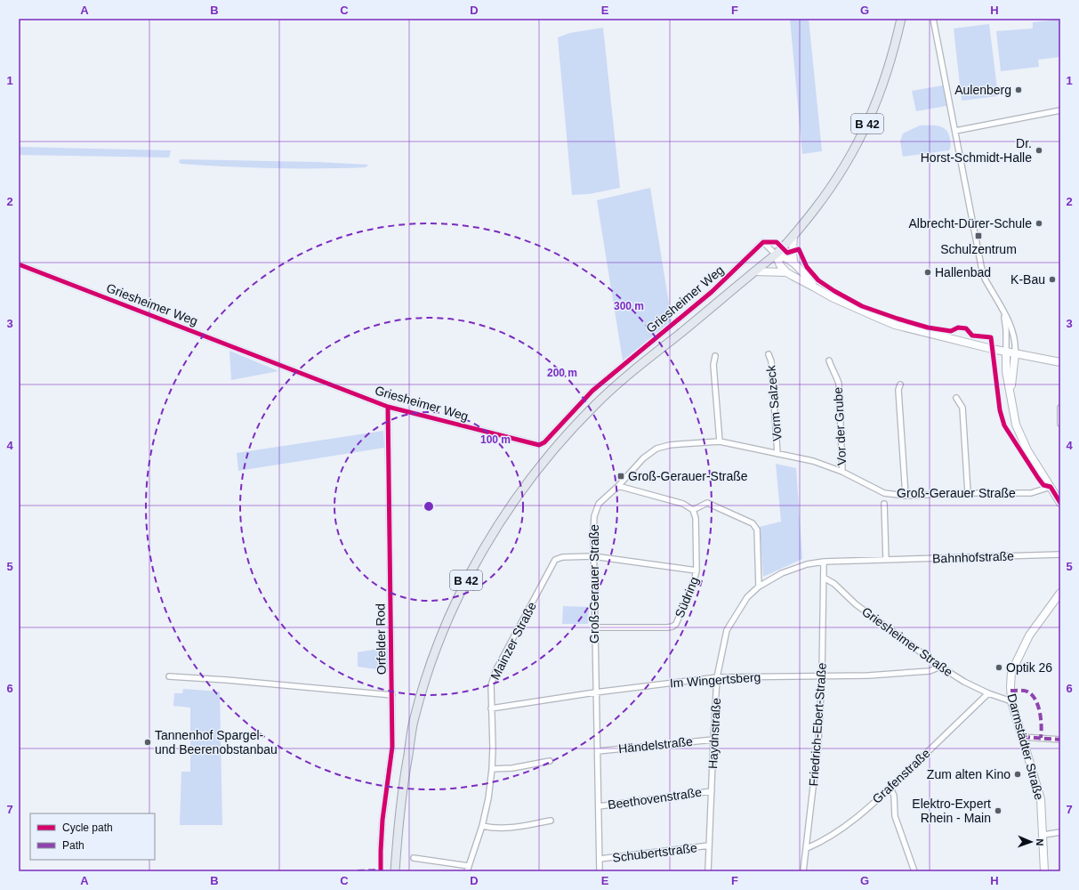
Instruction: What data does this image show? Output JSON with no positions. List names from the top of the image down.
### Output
{
  "streets": {
    "main road": ["B 42"],
    "street": [
      "Griesheimer Weg",
      "Vorm Salzeck",
      "Vor der Grube",
      "Groß-Gerauer Straße",
      "Bahnhofstraße",
      "Südring",
      "Orfelder Rod",
      "Mainzer Straße",
      "Griesheimer Straße",
      "Im Wingertsberg",
      "Friedrich-Ebert-Straße",
      "Haydnstraße",
      "Händelstraße",
      "Darmstädter Straße",
      "Grafenstraße",
      "Beethovenstraße",
      "Schubertstraße"
    ]
  },
  "crossings": [
    ["B 42", "Griesheimer Weg"],
    ["Griesheimer Weg", "Orfelder Rod"],
    ["Vorm Salzeck", "Groß-Gerauer Straße"],
    ["Vor der Grube", "Groß-Gerauer Straße"],
    ["Groß-Gerauer Straße", "Südring"],
    ["Groß-Gerauer Straße", "Mainzer Straße"],
    ["Groß-Gerauer Straße", "Im Wingertsberg"],
    ["Groß-Gerauer Straße", "Händelstraße"],
    ["Groß-Gerauer Straße", "Beethovenstraße"],
    ["Groß-Gerauer Straße", "Schubertstraße"],
    ["Bahnhofstraße", "Haydnstraße"],
    ["Südring", "Mainzer Straße"],
    ["Mainzer Straße", "Im Wingertsberg"],
    ["Griesheimer Straße", "Im Wingertsberg"],
    ["Griesheimer Straße", "Friedrich-Ebert-Straße"],
    ["Griesheimer Straße", "Darmstädter Straße"],
    ["Griesheimer Straße", "Grafenstraße"],
    ["Im Wingertsberg", "Friedrich-Ebert-Straße"],
    ["Im Wingertsberg", "Haydnstraße"],
    ["Friedrich-Ebert-Straße", "Grafenstraße"],
    ["Haydnstraße", "Händelstraße"],
    ["Haydnstraße", "Beethovenstraße"],
    ["Haydnstraße", "Schubertstraße"]
  ],
  "places": {
    "other": [
      "Aulenberg",
      "Dr. Horst-Schmidt-Halle",
      "Albrecht-Dürer-Schule",
      "Hallenbad",
      "K-Bau",
      "Optik 26",
      "Tannenhof Spargel- und Beerenobstanbau",
      "Zum alten Kino",
      "Elektro-Expert Rhein - Main"
    ],
    "transit": ["Schulzentrum", "Groß-Gerauer-Straße"]
  },
  "legend": ["Cycle path", "Path"],
  "north": "right",
  "grid": {
    "columns": [
      "A",
      "B",
      "C",
      "D",
      "E",
      "F",
      "G",
      "H"
    ],
    "rows": [
      "1",
      "2",
      "3",
      "4",
      "5",
      "6",
      "7"
    ]
  },
  "rings": ["300 m", "200 m", "100 m"]
}
